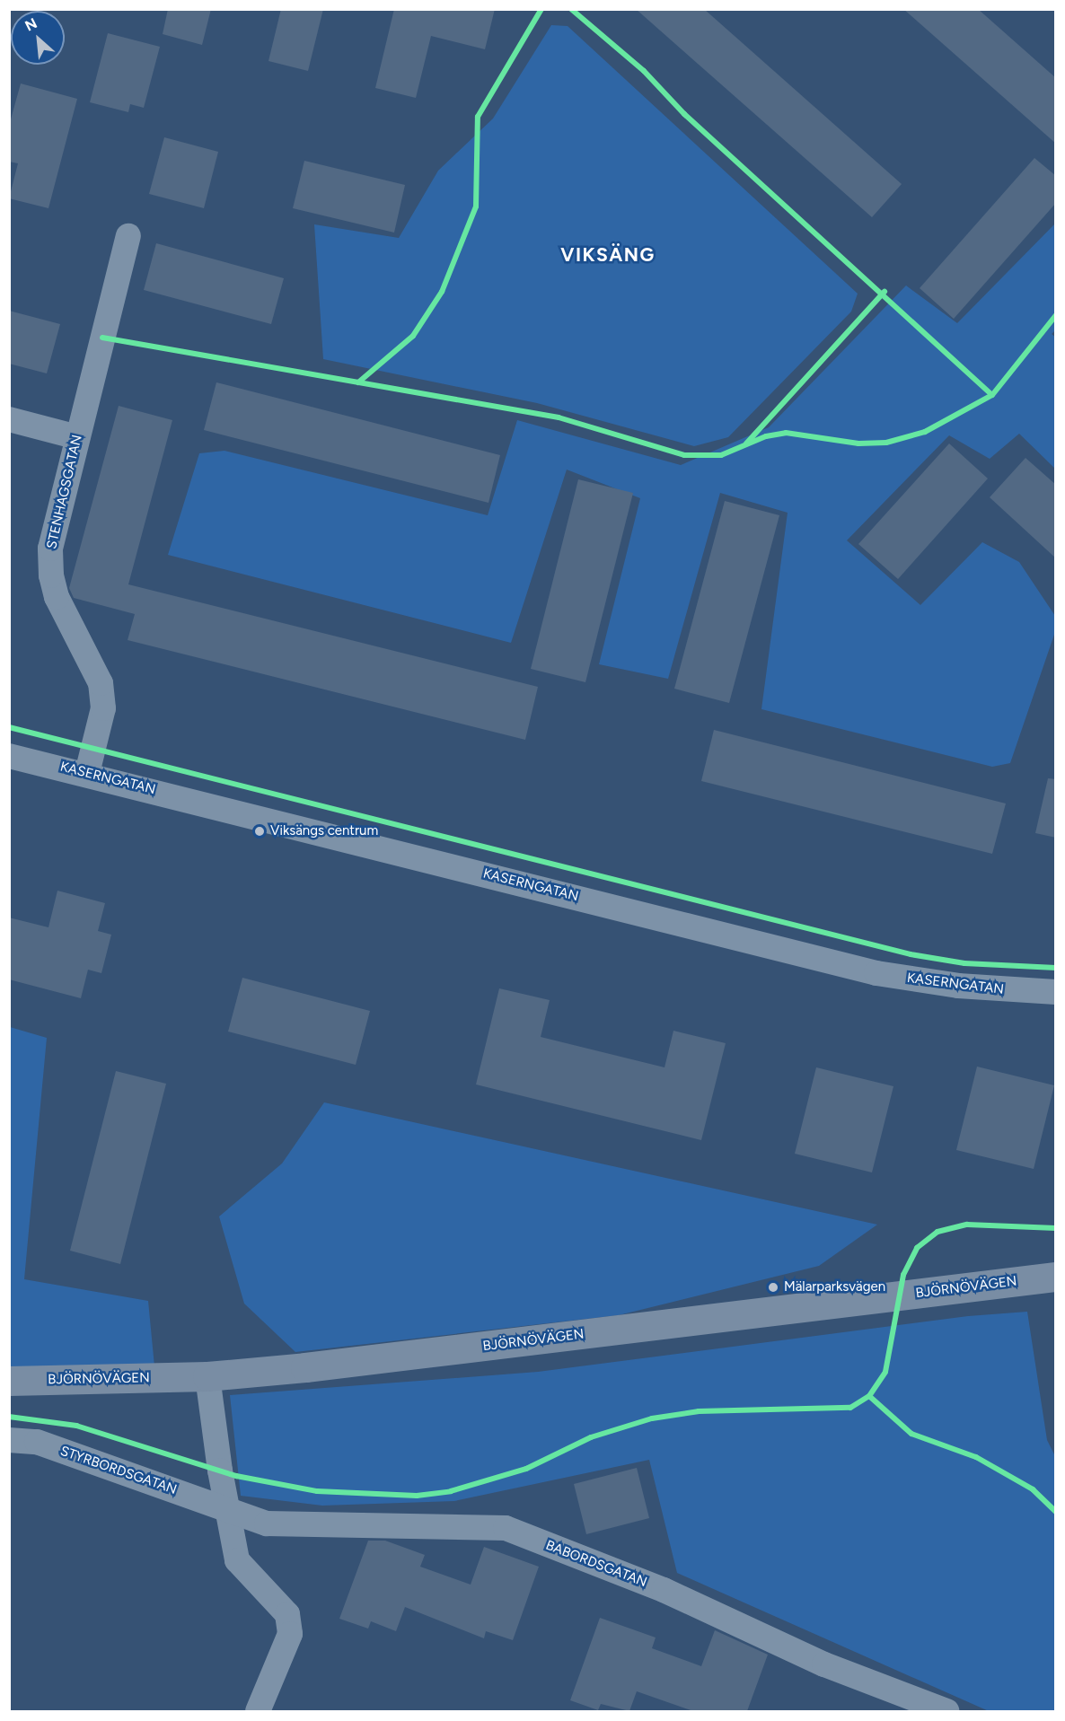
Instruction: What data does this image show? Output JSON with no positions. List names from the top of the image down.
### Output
{
  "streets": {
    "main road": ["BJÖRNÖVÄGEN"],
    "street": [
      "STENHAGSGATAN",
      "KASERNGATAN",
      "STYRBORDSGATAN",
      "BABORDSGATAN"
    ]
  },
  "crossings": [
    ["STENHAGSGATAN", "KASERNGATAN"],
    ["STYRBORDSGATAN", "BABORDSGATAN"]
  ],
  "districts": ["VIKSÄNG"],
  "places": ["Viksängs centrum", "Mälarparksvägen"],
  "north": "top left"
}
